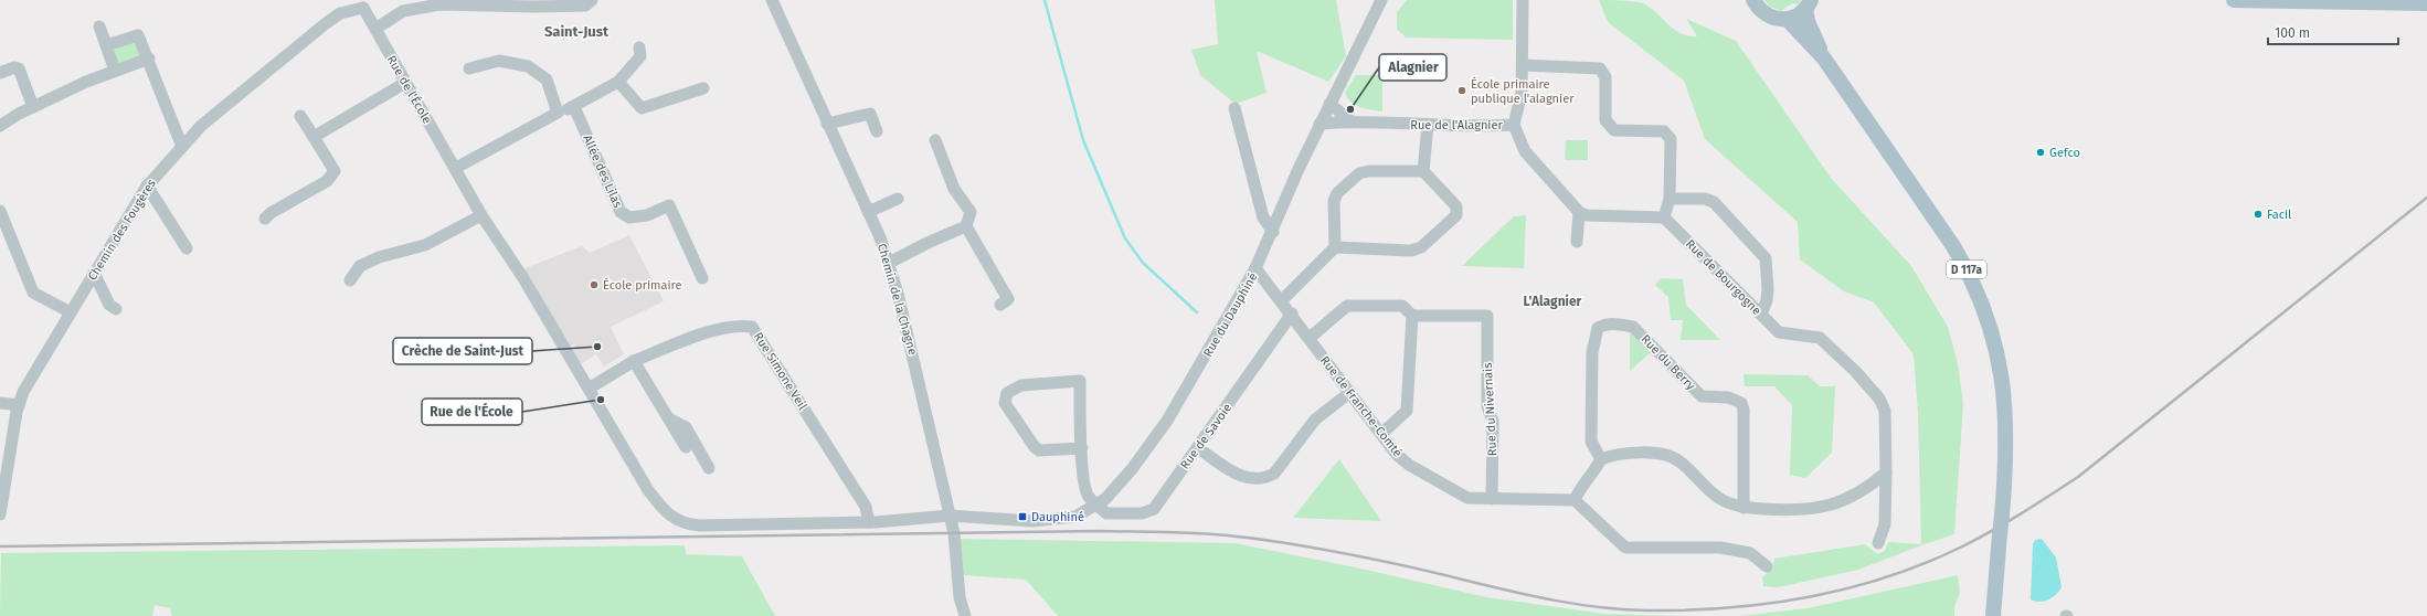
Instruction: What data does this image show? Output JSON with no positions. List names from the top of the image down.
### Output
{
  "streets": {
    "main road": ["D 117a"],
    "street": [
      "Rue de l'École",
      "Rue de l'Alagnier",
      "Allée des Lilas",
      "Chemin des Fougères",
      "Rue de Bourgogne",
      "Chemin de la Chagne",
      "Rue du Dauphiné",
      "Rue du Berry",
      "Rue Simone Veil",
      "Rue de Franche-Comté",
      "Rue du Nivernais",
      "Rue de Savoie"
    ]
  },
  "crossings": [
    ["Rue de l'École", "Chemin des Fougères"],
    ["Rue de l'École", "Chemin de la Chagne"],
    ["Rue de l'École", "Rue du Dauphiné"],
    ["Rue de l'École", "Rue Simone Veil"],
    ["Rue de l'Alagnier", "Rue du Dauphiné"],
    ["Chemin de la Chagne", "Rue du Dauphiné"],
    ["Rue du Dauphiné", "Rue de Franche-Comté"],
    ["Rue du Dauphiné", "Rue de Savoie"],
    ["Rue de Franche-Comté", "Rue du Nivernais"],
    ["Rue de Franche-Comté", "Rue de Savoie"]
  ],
  "districts": ["Saint-Just", "L'Alagnier"],
  "places": {
    "other": [
      "École primaire publique l'alagnier",
      "Alagnier",
      "Gefco",
      "Facil",
      "École primaire",
      "Crèche de Saint-Just",
      "Rue de l'École"
    ],
    "transit": ["Dauphiné"]
  },
  "scale_bar": "100 m"
}
